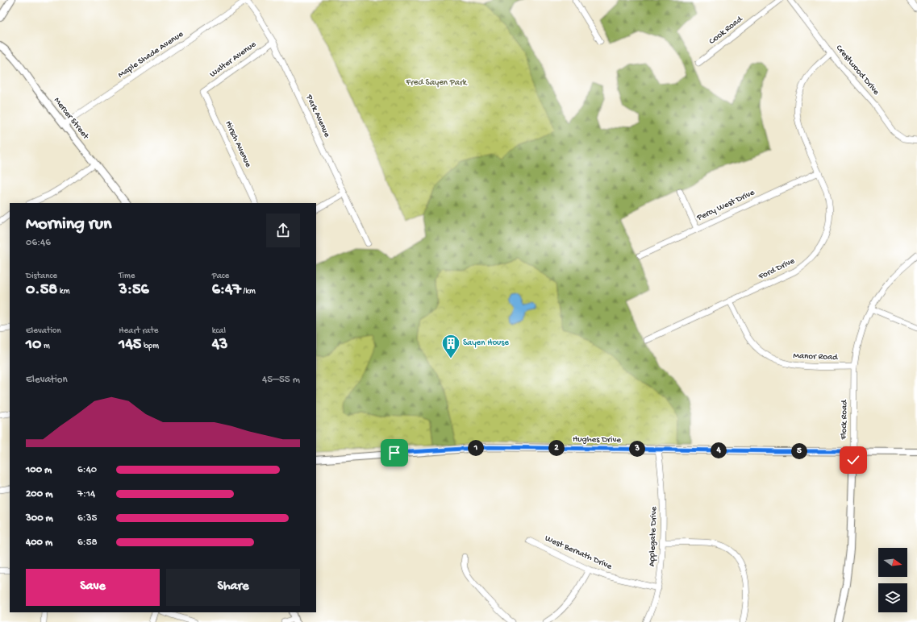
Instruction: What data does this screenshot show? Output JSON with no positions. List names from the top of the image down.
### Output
{
  "streets": {
    "street": [
      "Cook Road",
      "Maple Shade Avenue",
      "Walter Avenue",
      "Crestwood Drive",
      "Park Avenue",
      "Mercer Street",
      "Hirsch Avenue",
      "Percy West Drive",
      "Ford Drive",
      "Manor Road",
      "Flock Road",
      "Hughes Drive",
      "Applegate Drive",
      "West Bernath Drive"
    ]
  },
  "crossings": [
    ["Maple Shade Avenue", "Park Avenue"],
    ["Maple Shade Avenue", "Mercer Street"],
    ["Walter Avenue", "Park Avenue"],
    ["Walter Avenue", "Hirsch Avenue"],
    ["Crestwood Drive", "Ford Drive"],
    ["Percy West Drive", "Ford Drive"],
    ["Ford Drive", "Manor Road"],
    ["Manor Road", "Flock Road"],
    ["Flock Road", "Hughes Drive"],
    ["Hughes Drive", "Applegate Drive"],
    ["Applegate Drive", "West Bernath Drive"]
  ],
  "parks": ["Fred Sayen Park"],
  "places": {
    "building": ["Sayen House"]
  },
  "north": "right",
  "page": {
    "heading": ["Morning run", "06:46"],
    "stats": [
      ["Distance", "0.58 km"],
      ["Time", "3:56"],
      ["Pace", "6:47 /km"],
      ["Elevation", "10 m"],
      ["Heart rate", "145 bpm"],
      ["kcal", "43"]
    ],
    "chart": ["Elevation", "45–55 m"],
    "pins": [
      "1",
      "2",
      "3",
      "4",
      "5"
    ],
    "list": [
      {
        "name": "100 m",
        "note": "6:40"
      },
      {
        "name": "200 m",
        "note": "7:14"
      },
      {
        "name": "300 m",
        "note": "6:35"
      },
      {
        "name": "400 m",
        "note": "6:58"
      }
    ],
    "buttons": ["Save", "Share"]
  }
}
